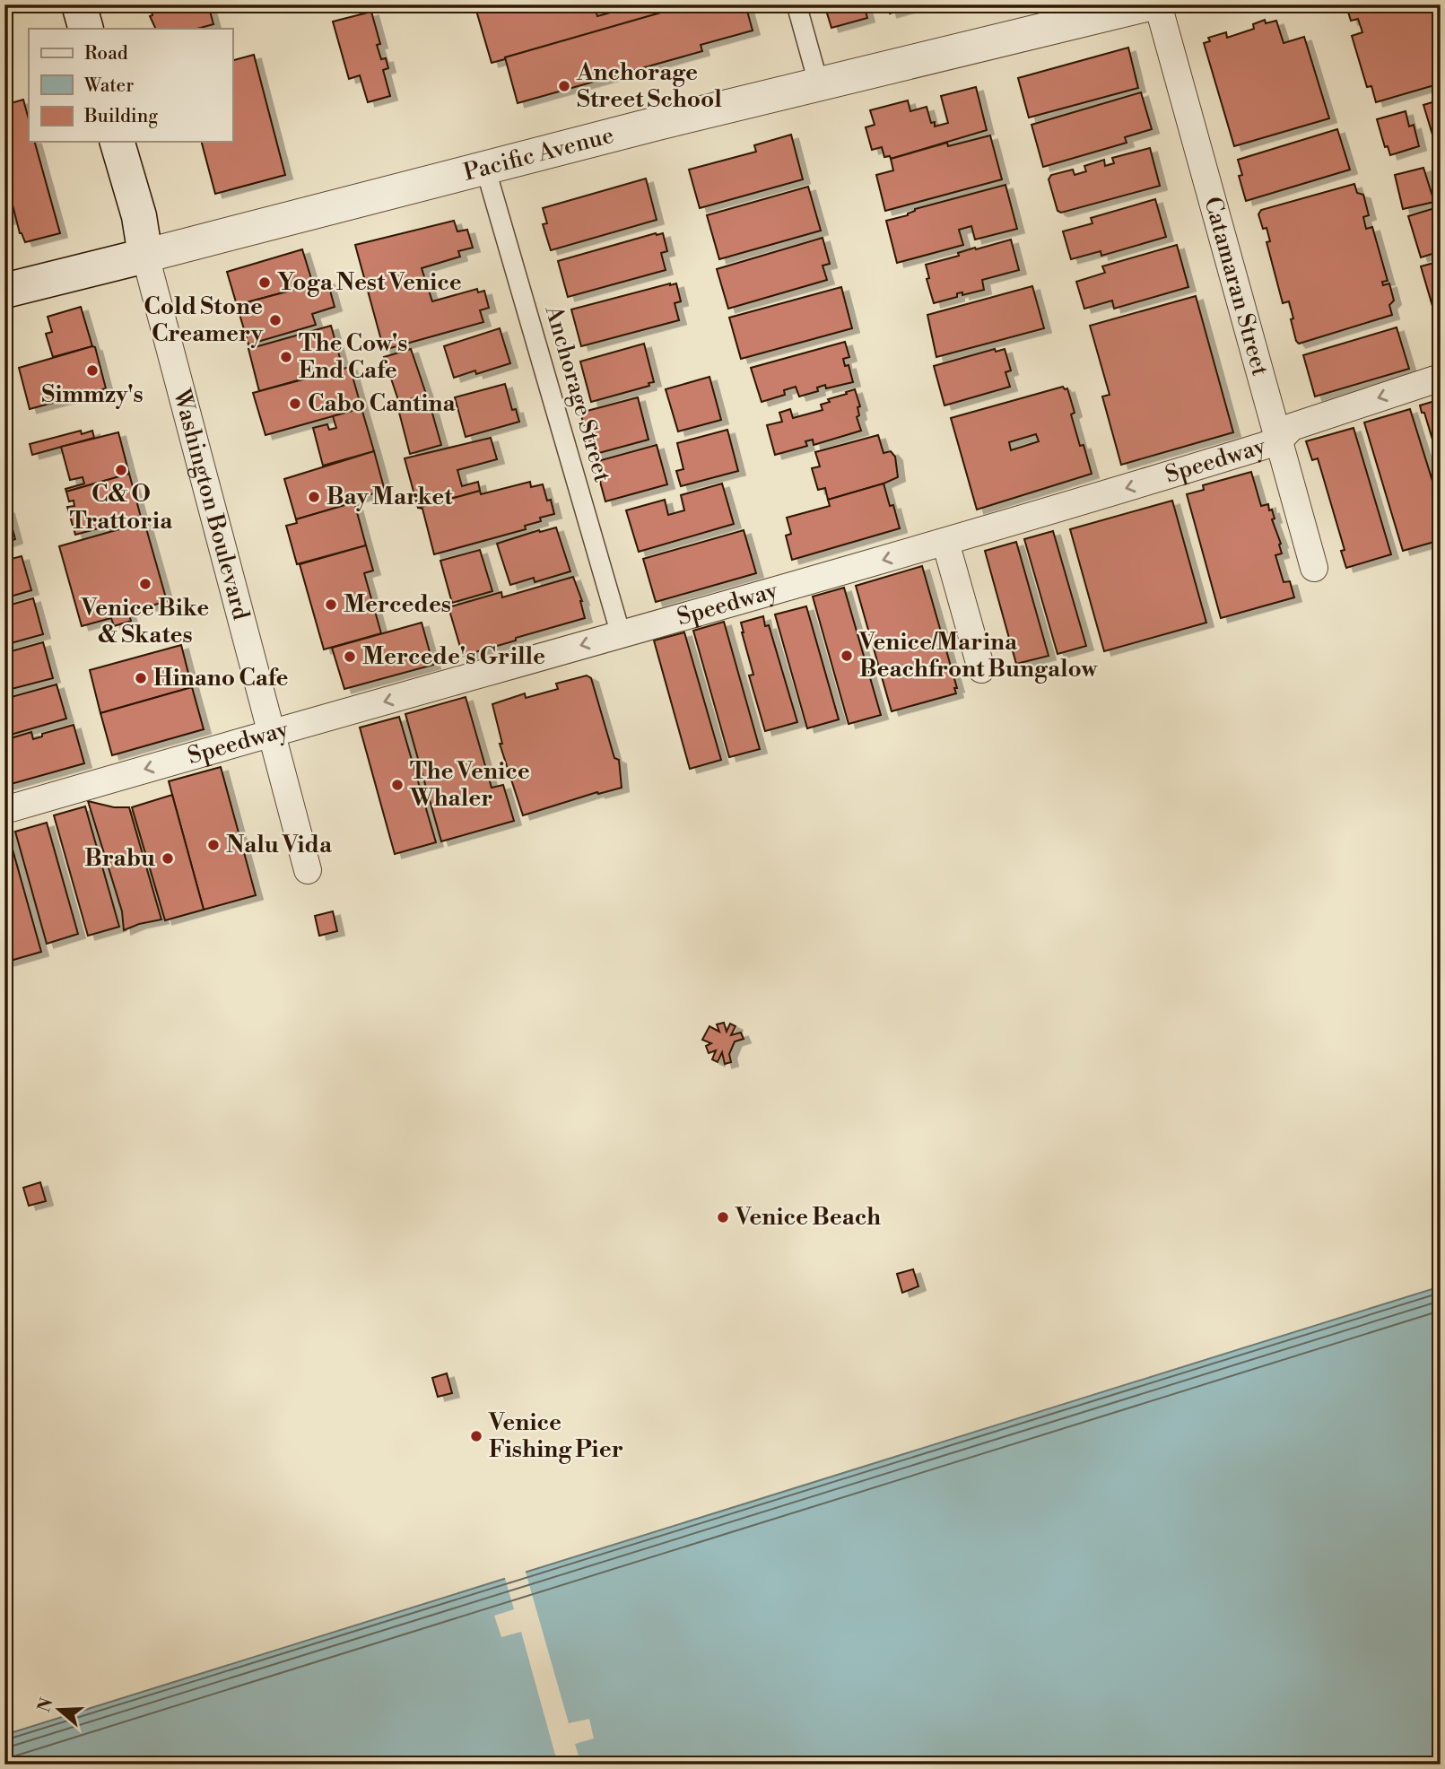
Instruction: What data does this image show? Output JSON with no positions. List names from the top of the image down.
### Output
{
  "streets": {
    "main road": ["Pacific Avenue", "Washington Boulevard"],
    "street": ["Catamaran Street", "Anchorage Street", "Speedway"]
  },
  "crossings": [
    ["Pacific Avenue", "Anchorage Street"],
    ["Pacific Avenue", "Washington Boulevard"],
    ["Catamaran Street", "Speedway"],
    ["Anchorage Street", "Speedway"],
    ["Speedway", "Washington Boulevard"]
  ],
  "one_way": ["Speedway"],
  "places": [
    "Anchorage Street School",
    "Yoga Nest Venice",
    "Cold Stone Creamery",
    "The Cow's End Cafe",
    "Simmzy's",
    "Cabo Cantina",
    "C& O Trattoria",
    "Bay Market",
    "Venice Bike & Skates",
    "Mercedes",
    "Venice/Marina Beachfront Bungalow",
    "Mercede's Grille",
    "Hinano Cafe",
    "The Venice Whaler",
    "Nalu Vida",
    "Brabu",
    "Venice Beach",
    "Venice Fishing Pier"
  ],
  "legend": ["Road", "Water", "Building"],
  "north": "left"
}
